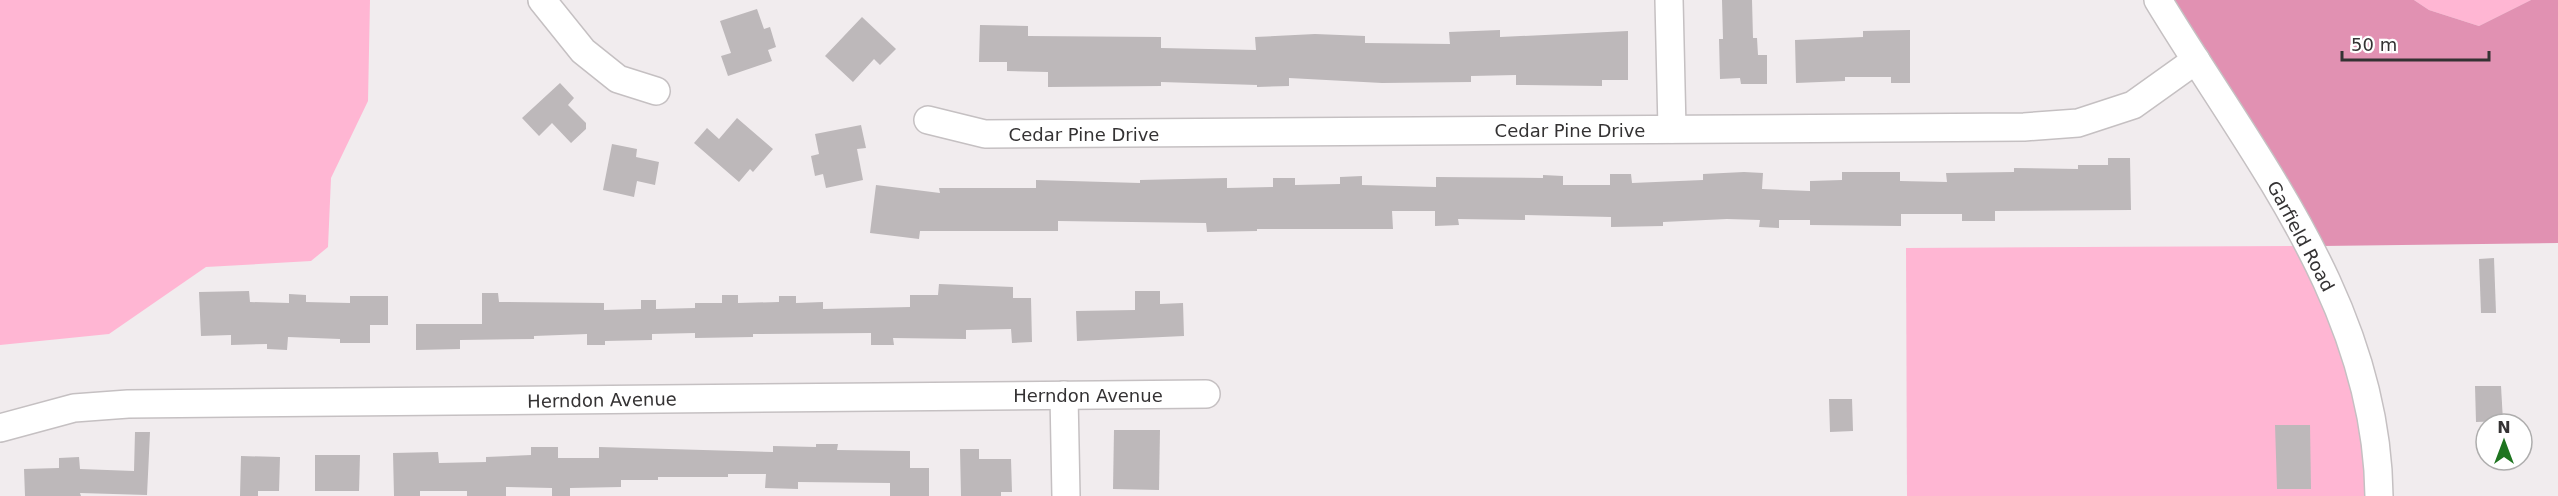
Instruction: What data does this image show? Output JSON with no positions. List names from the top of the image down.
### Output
{
  "streets": {
    "street": ["Cedar Pine Drive", "Garfield Road", "Herndon Avenue"]
  },
  "crossings": [
    ["Cedar Pine Drive", "Garfield Road"]
  ],
  "scale_bar": "50 m",
  "north": "top"
}
